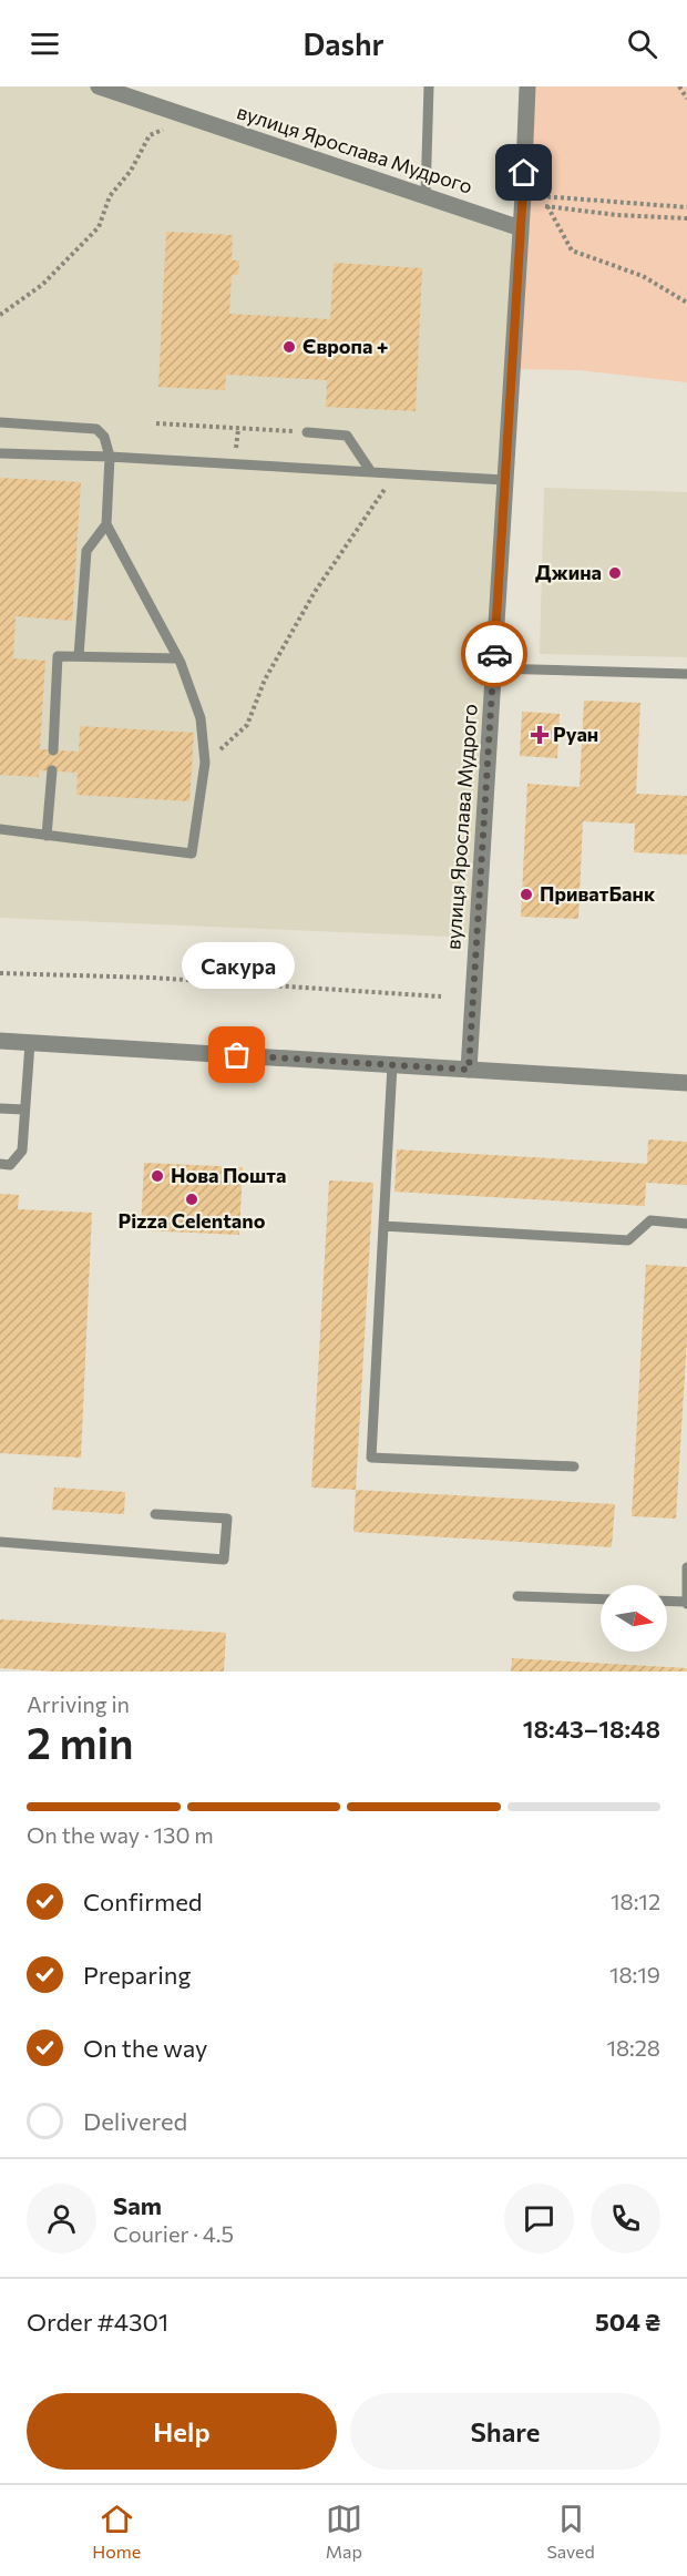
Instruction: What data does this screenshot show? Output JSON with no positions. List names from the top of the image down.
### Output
{
  "streets": {
    "street": ["вулиця Ярослава Мудрого"]
  },
  "places": {
    "other": [
      "Європа +",
      "Джина",
      "ПриватБанк",
      "Сакура",
      "Нова Пошта",
      "Pizza Celentano"
    ],
    "health": ["Руан"]
  },
  "north": "right",
  "page": {
    "header": "Dashr",
    "bubble": "Сакура",
    "heading": ["2 min", "Arriving in", "18:43–18:48"],
    "panel": [
      "Sam",
      "Courier · 4.5",
      "Order #4301",
      "504 ₴"
    ],
    "bar": "On the way · 130 m",
    "list": [
      ["Confirmed", "18:12"],
      ["Preparing", "18:19"],
      ["On the way", "18:28"],
      "Delivered"
    ],
    "buttons": ["Help", "Share"],
    "tabs": ["Home", "Map", "Saved"]
  }
}
